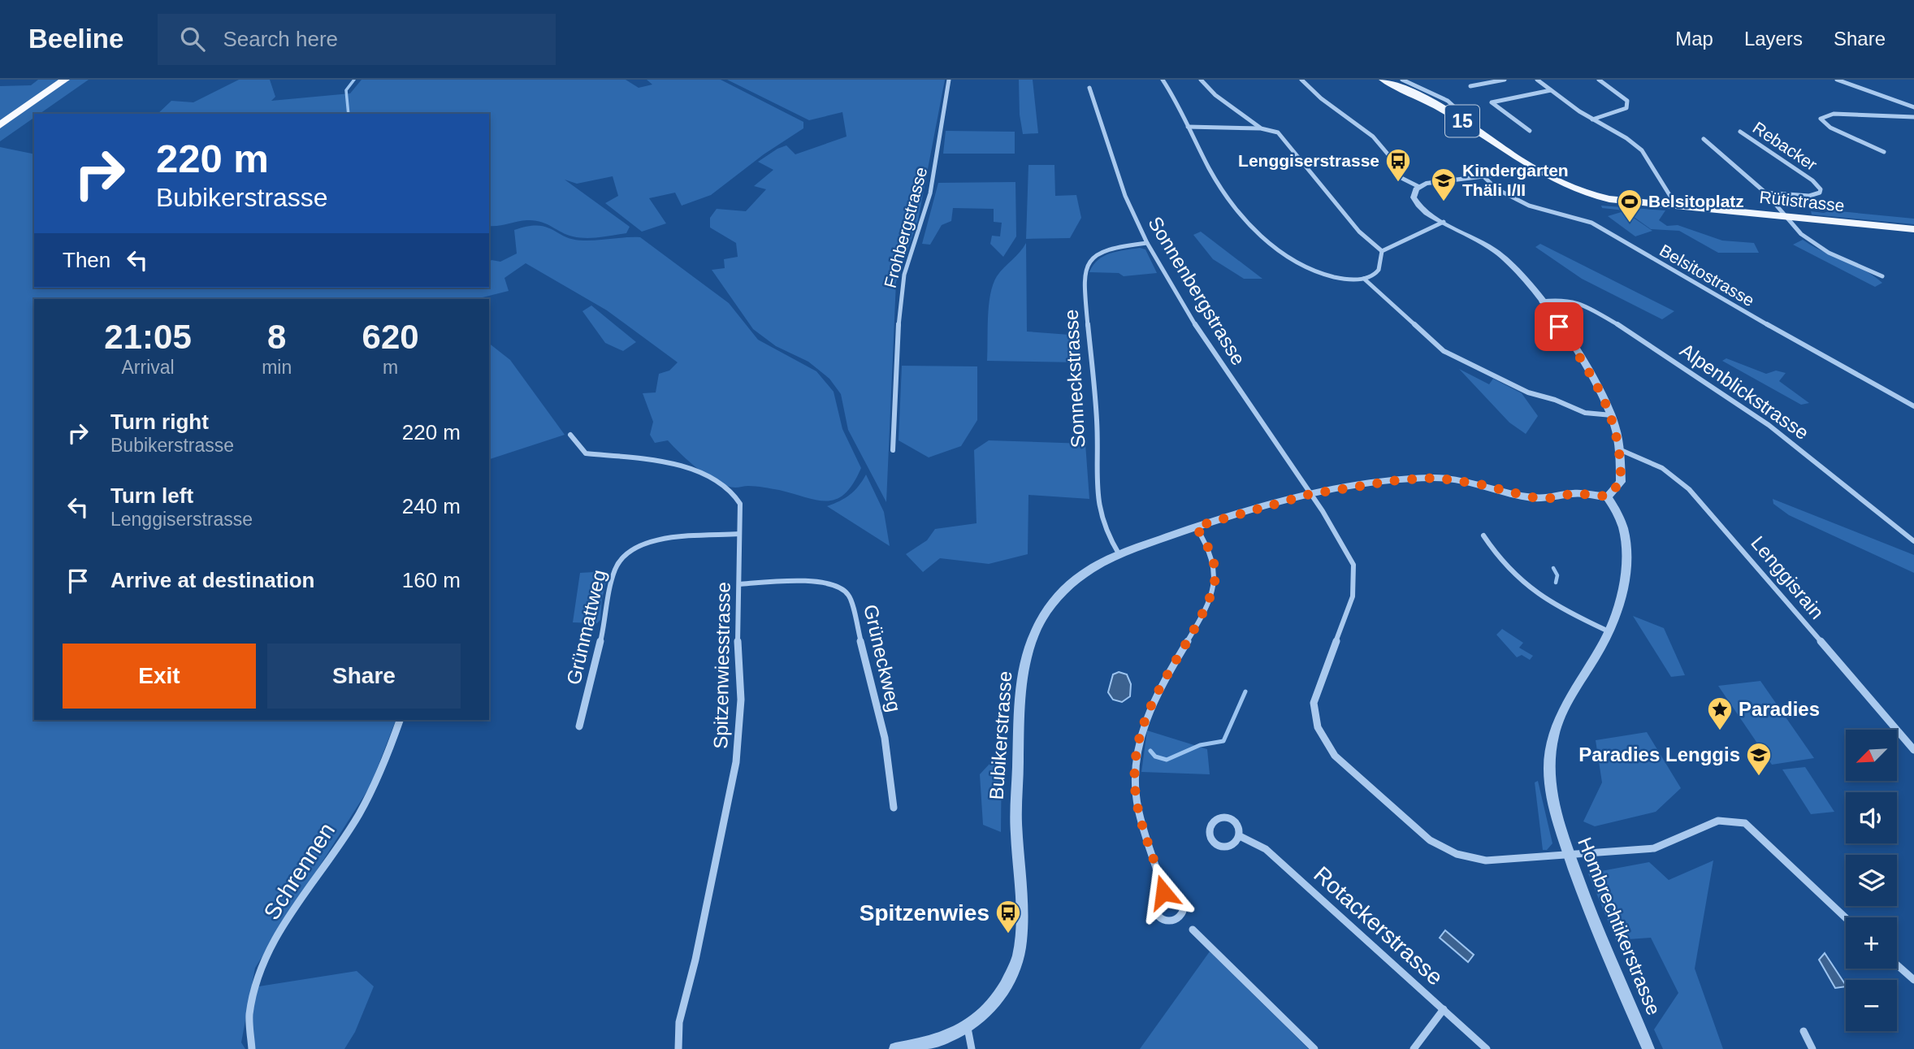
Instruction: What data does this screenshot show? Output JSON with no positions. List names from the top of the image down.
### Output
{
  "streets": {
    "main road": ["15", "Rütistrasse"],
    "street": [
      "Rebacker",
      "Frohbergstrasse",
      "Belsitostrasse",
      "Sonnenbergstrasse",
      "Sonneckstrasse",
      "Alpenblickstrasse",
      "Lenggisrain",
      "Grünmattweg",
      "Grüneckweg",
      "Spitzenwiesstrasse",
      "Bubikerstrasse",
      "Schrennen",
      "Rotackerstrasse",
      "Hombrechtikerstrasse"
    ]
  },
  "crossings": [
    ["Sonnenbergstrasse", "Sonneckstrasse"],
    ["Sonnenbergstrasse", "Bubikerstrasse"],
    ["Sonnenbergstrasse", "Hombrechtikerstrasse"],
    ["Sonneckstrasse", "Bubikerstrasse"],
    ["Grünmattweg", "Spitzenwiesstrasse"],
    ["Grüneckweg", "Spitzenwiesstrasse"],
    ["Bubikerstrasse", "Hombrechtikerstrasse"]
  ],
  "places": {
    "bus stop": ["Lenggiserstrasse", "Spitzenwies"],
    "school or university": ["Kindergarten Thäli I/II", "Paradies Lenggis"],
    "sports": ["Belsitoplatz"],
    "place": ["Paradies"]
  },
  "north": "bottom left",
  "page": {
    "header": "Beeline",
    "search": "Search here",
    "nav": ["Map", "Layers", "Share"],
    "turn": ["220 m", "Bubikerstrasse"],
    "then": "Then",
    "eta": [
      "21:05",
      "Arrival",
      "8",
      "min",
      "620",
      "m"
    ],
    "list": [
      {
        "name": "Turn right",
        "note": "Bubikerstrasse",
        "value": "220 m"
      },
      {
        "name": "Turn left",
        "note": "Lenggiserstrasse",
        "value": "240 m"
      },
      {
        "name": "Arrive at destination",
        "value": "160 m"
      }
    ],
    "buttons": ["Exit", "Share"],
    "map_buttons": ["+", "−"]
  }
}
